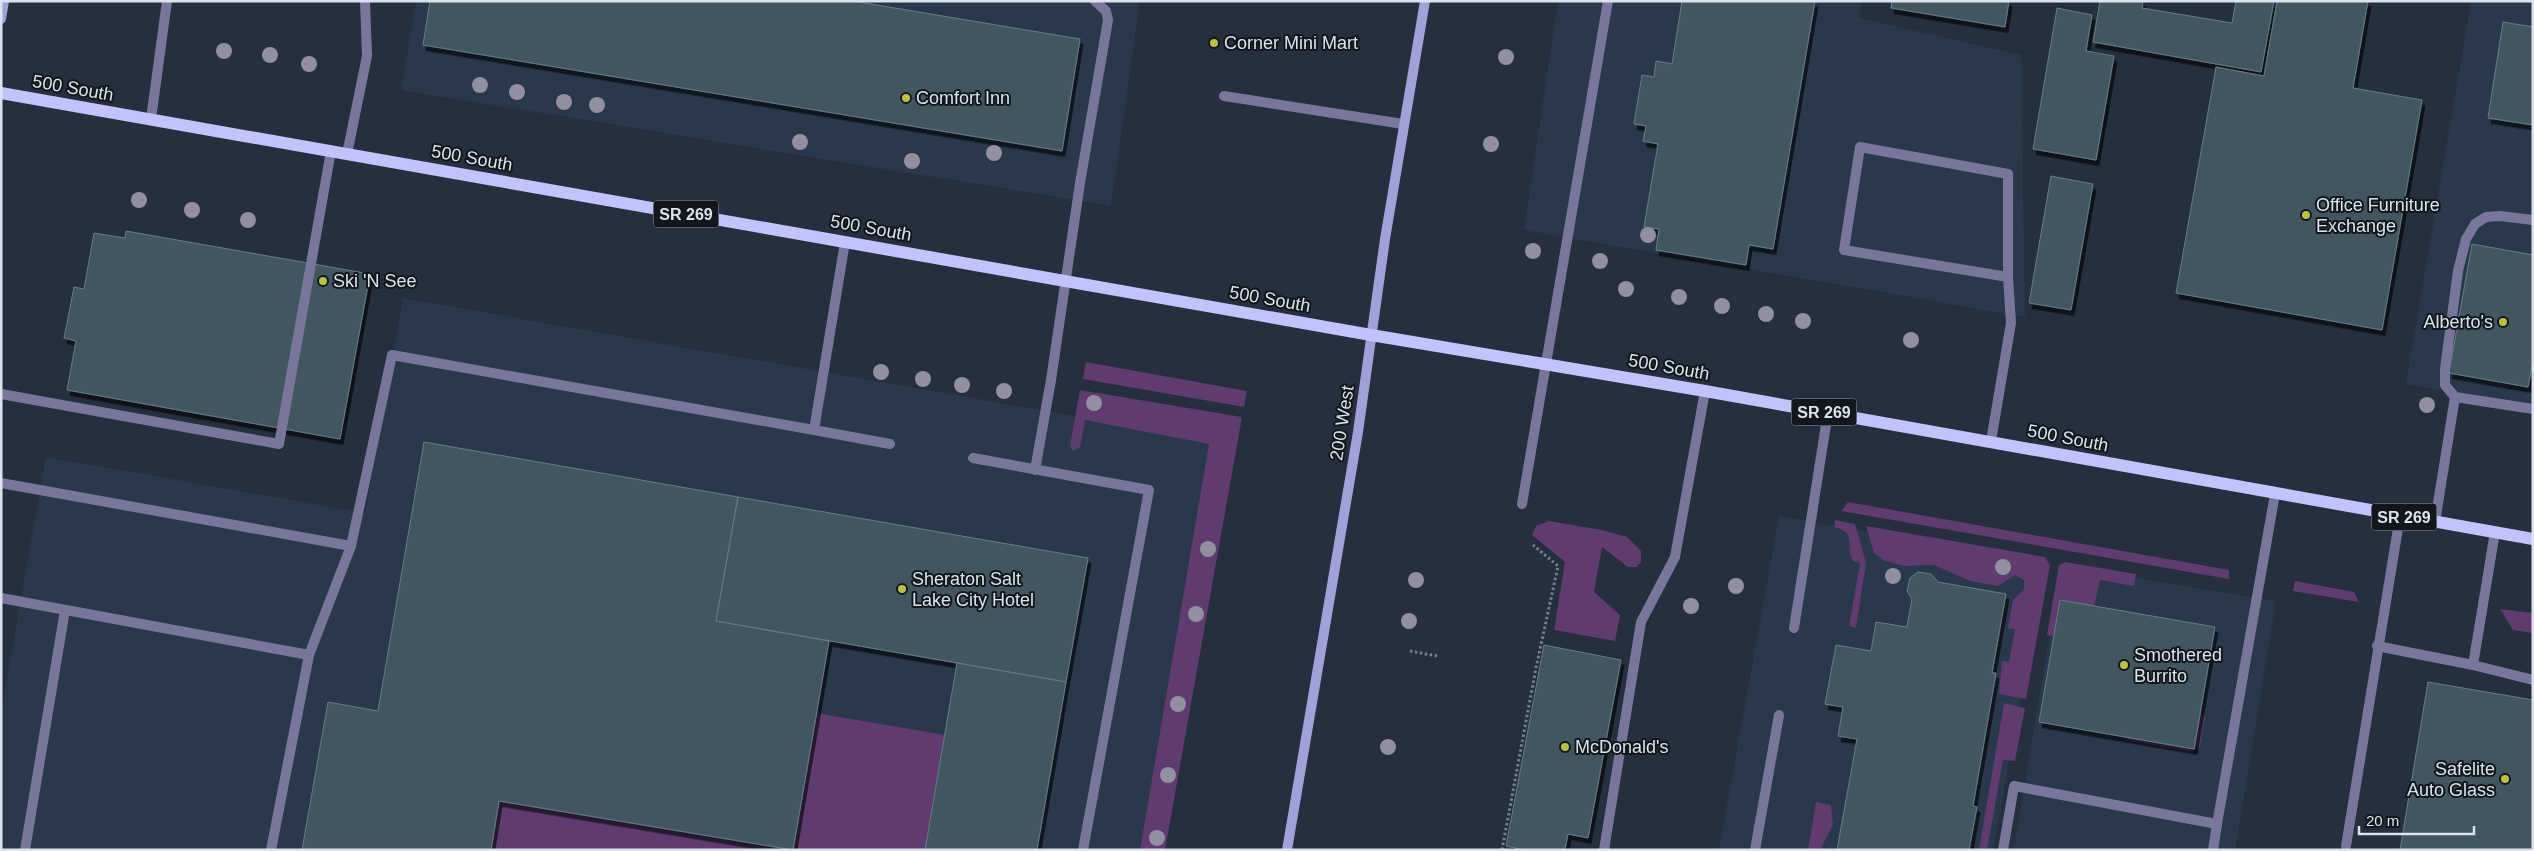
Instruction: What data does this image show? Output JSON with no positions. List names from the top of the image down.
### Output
{
  "streets": {
    "main road": ["500 South", "SR 269"],
    "street": ["200 West"]
  },
  "crossings": [
    ["500 South", "200 West"]
  ],
  "places": [
    "Corner Mini Mart",
    "Comfort Inn",
    "Office Furniture Exchange",
    "Ski 'N See",
    "Alberto's",
    "Sheraton Salt Lake City Hotel",
    "Smothered Burrito",
    "McDonald's",
    "Safelite Auto Glass"
  ],
  "scale_bar": "20 m"
}
